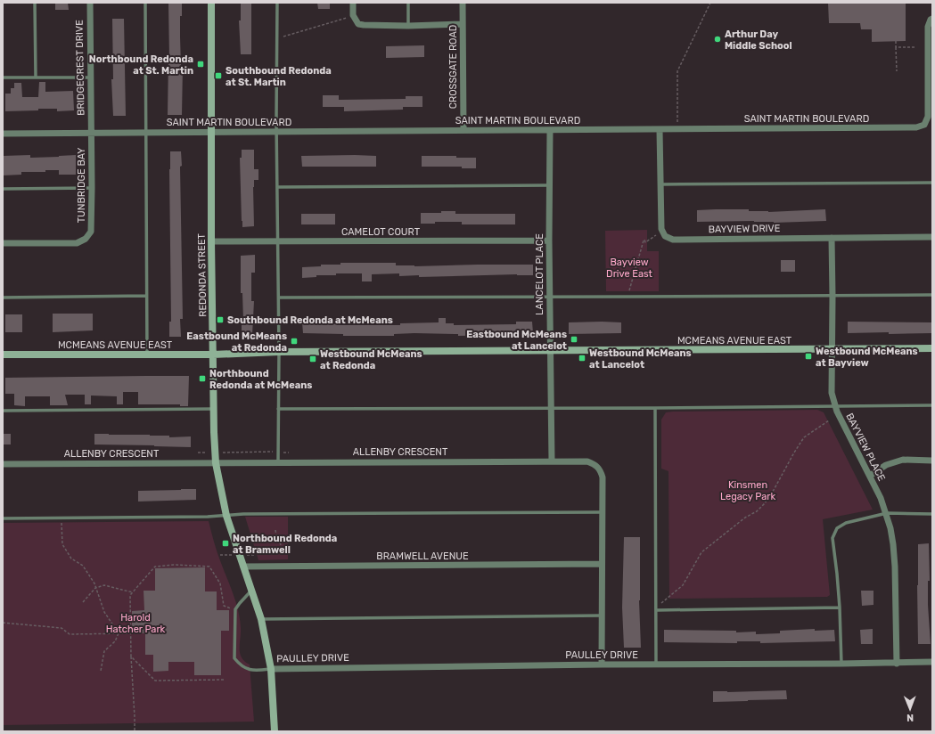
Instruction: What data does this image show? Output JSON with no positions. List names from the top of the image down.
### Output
{
  "streets": {
    "street": [
      "CROSSGATE ROAD",
      "BRIDGECREST DRIVE",
      "SAINT MARTIN BOULEVARD",
      "TUNBRIDGE BAY",
      "BAYVIEW DRIVE",
      "CAMELOT COURT",
      "LANCELOT PLACE",
      "REDONDA STREET",
      "MCMEANS AVENUE EAST",
      "BAYVIEW PLACE",
      "ALLENBY CRESCENT",
      "BRAMWELL AVENUE",
      "PAULLEY DRIVE"
    ]
  },
  "crossings": [
    ["CROSSGATE ROAD", "SAINT MARTIN BOULEVARD"],
    ["BRIDGECREST DRIVE", "SAINT MARTIN BOULEVARD"],
    ["BRIDGECREST DRIVE", "TUNBRIDGE BAY"],
    ["SAINT MARTIN BOULEVARD", "TUNBRIDGE BAY"],
    ["SAINT MARTIN BOULEVARD", "LANCELOT PLACE"],
    ["SAINT MARTIN BOULEVARD", "REDONDA STREET"],
    ["BAYVIEW DRIVE", "BAYVIEW PLACE"],
    ["CAMELOT COURT", "LANCELOT PLACE"],
    ["CAMELOT COURT", "REDONDA STREET"],
    ["LANCELOT PLACE", "MCMEANS AVENUE EAST"],
    ["LANCELOT PLACE", "ALLENBY CRESCENT"],
    ["REDONDA STREET", "MCMEANS AVENUE EAST"],
    ["REDONDA STREET", "ALLENBY CRESCENT"],
    ["REDONDA STREET", "BRAMWELL AVENUE"],
    ["REDONDA STREET", "PAULLEY DRIVE"],
    ["MCMEANS AVENUE EAST", "BAYVIEW PLACE"],
    ["BAYVIEW PLACE", "PAULLEY DRIVE"],
    ["ALLENBY CRESCENT", "BRAMWELL AVENUE"],
    ["ALLENBY CRESCENT", "PAULLEY DRIVE"]
  ],
  "parks": ["Bayview Drive East", "Kinsmen Legacy Park", "Harold Hatcher Park"],
  "places": {
    "other": ["Arthur Day Middle School"],
    "transit": [
      "Northbound Redonda at St. Martin",
      "Southbound Redonda at St. Martin",
      "Southbound Redonda at McMeans",
      "Eastbound McMeans at Lancelot",
      "Eastbound McMeans at Redonda",
      "Westbound McMeans at Bayview",
      "Westbound McMeans at Lancelot",
      "Westbound McMeans at Redonda",
      "Northbound Redonda at McMeans",
      "Northbound Redonda at Bramwell"
    ]
  },
  "north": "bottom"
}
